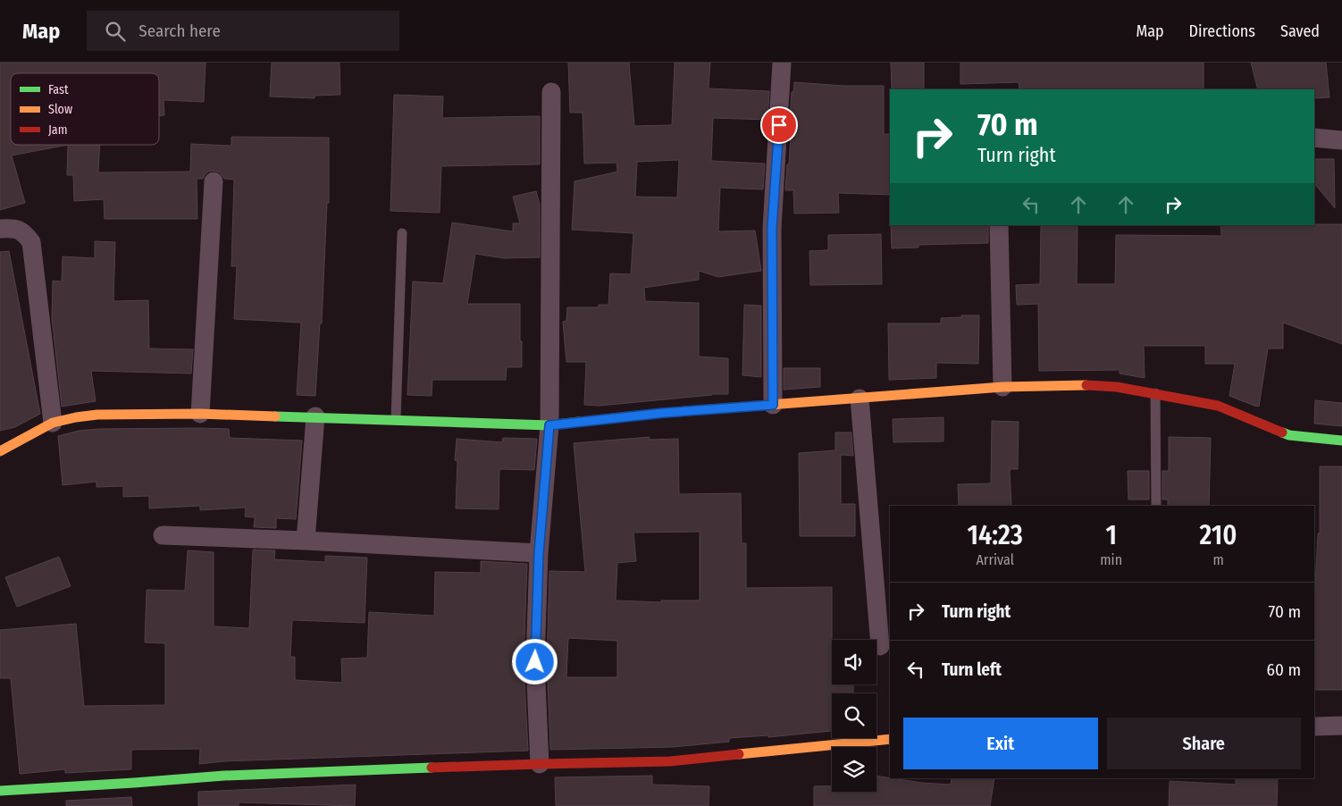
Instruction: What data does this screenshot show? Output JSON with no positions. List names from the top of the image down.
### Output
{
  "legend": ["Fast", "Slow", "Jam"],
  "page": {
    "header": "Map",
    "search": "Search here",
    "nav": ["Map", "Directions", "Saved"],
    "turn": ["70 m", "Turn right"],
    "eta": [
      "14:23",
      "Arrival",
      "1",
      "min",
      "210",
      "m"
    ],
    "list": [
      {
        "name": "Turn right",
        "value": "70 m"
      },
      {
        "name": "Turn left",
        "value": "60 m"
      }
    ],
    "buttons": ["Exit", "Share"]
  }
}
